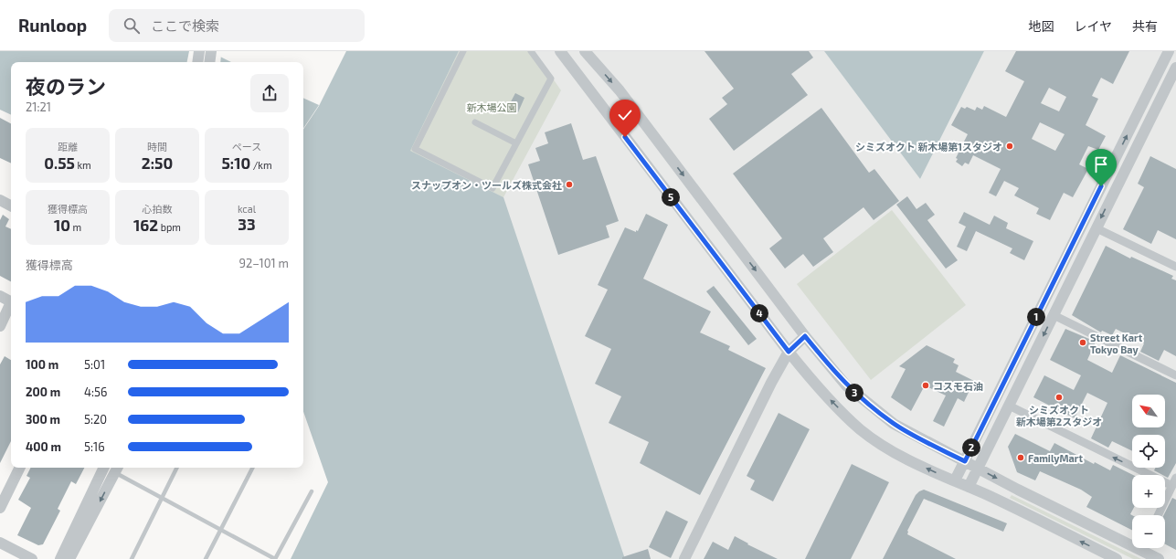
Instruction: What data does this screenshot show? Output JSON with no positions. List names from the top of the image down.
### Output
{
  "parks": ["新木場公園"],
  "places": [
    "シミズオクト 新木場第1スタジオ",
    "スナップオン・ツールズ株式会社",
    "Street Kart Tokyo Bay",
    "コスモ石油",
    "シミズオクト 新木場第2スタジオ",
    "FamilyMart"
  ],
  "north": "top left",
  "page": {
    "header": "Runloop",
    "search": "ここで検索",
    "nav": ["地図", "レイヤ", "共有"],
    "heading": ["夜のラン", "21:21"],
    "stats": [
      ["距離", "0.55 km"],
      ["時間", "2:50"],
      ["ペース", "5:10 /km"],
      ["獲得標高", "10 m"],
      ["心拍数", "162 bpm"],
      ["kcal", "33"]
    ],
    "pins": [
      "5",
      "4",
      "1",
      "3",
      "2"
    ],
    "chart": ["獲得標高", "92–101 m"],
    "list": [
      {
        "name": "100 m",
        "note": "5:01"
      },
      {
        "name": "200 m",
        "note": "4:56"
      },
      {
        "name": "300 m",
        "note": "5:20"
      },
      {
        "name": "400 m",
        "note": "5:16"
      }
    ],
    "map_buttons": ["+", "−"]
  }
}
